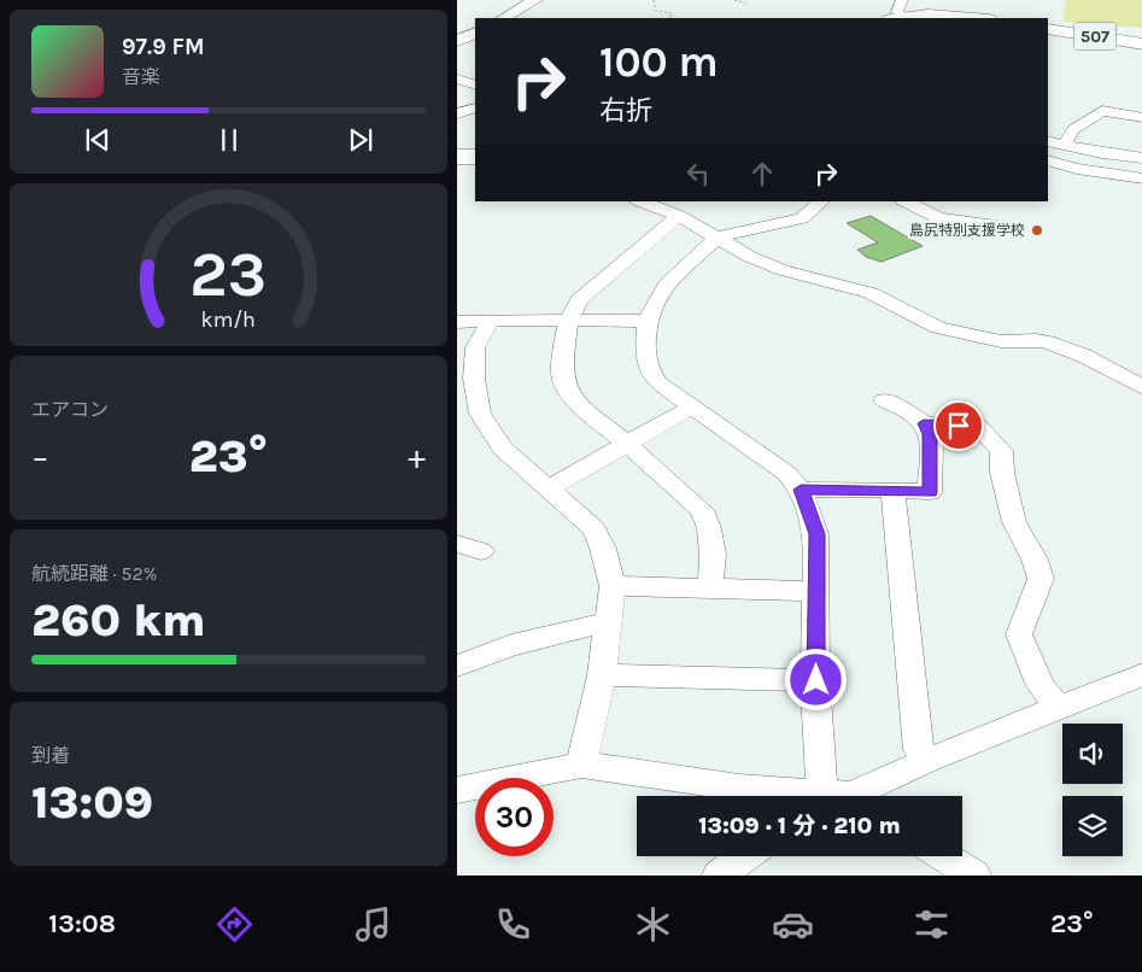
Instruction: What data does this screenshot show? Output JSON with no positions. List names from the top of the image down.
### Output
{
  "streets": {
    "highway": ["507"]
  },
  "places": ["島尻特別支援学校"],
  "page": {
    "turn": ["100 m", "右折"],
    "song": ["97.9 FM", "音楽"],
    "tile": [
      "エアコン",
      ["航続距離 · 52%", "260 km"],
      ["到着", "13:09"]
    ],
    "heat": ["−", "23°", "+"],
    "limit": "30",
    "trip": "13:09 · 1 分 · 210 m",
    "tabs": ["13:08", "23°"],
    "gauge": ["23", "km/h"]
  }
}
